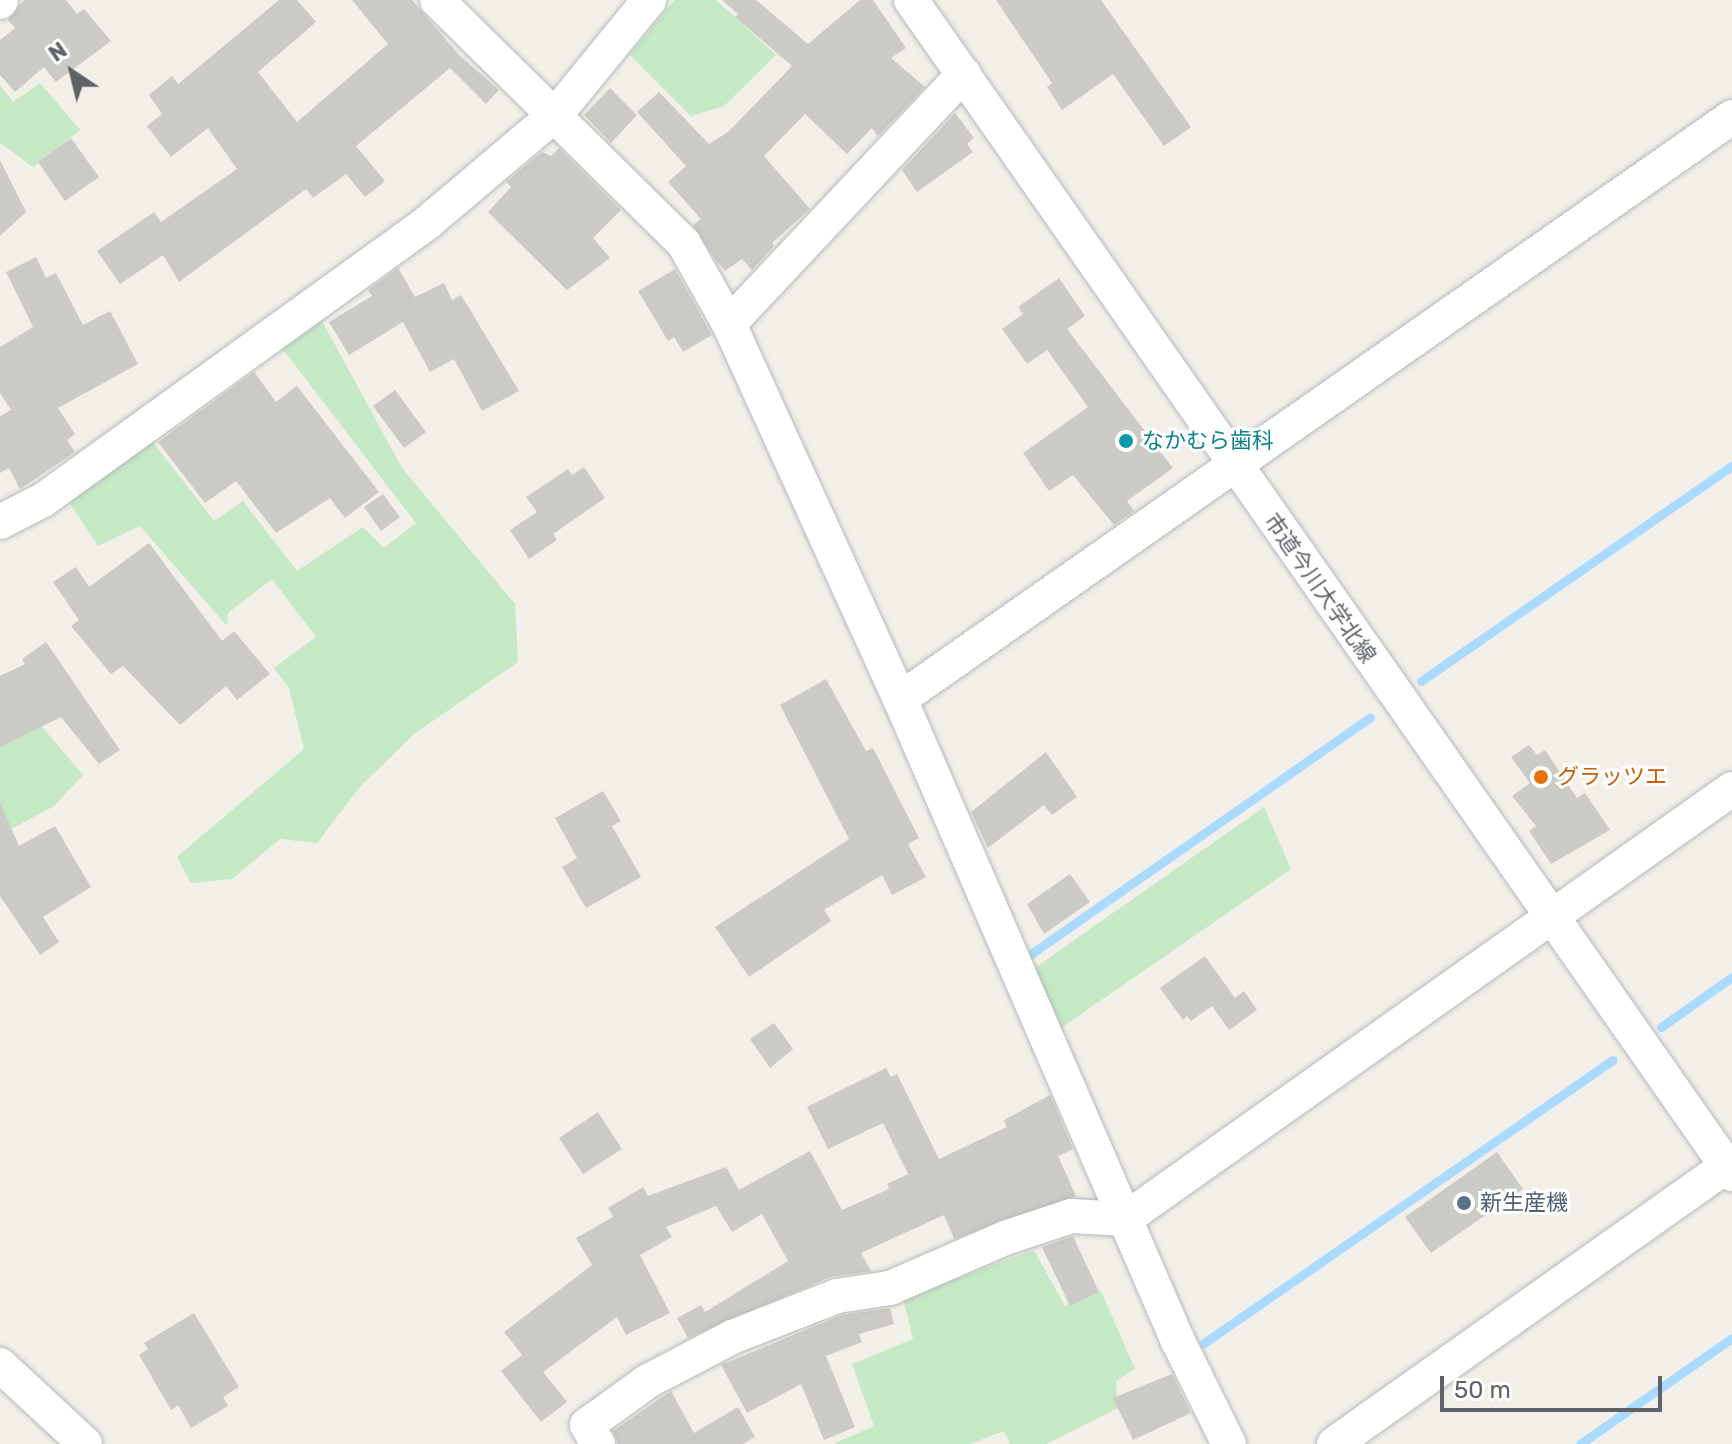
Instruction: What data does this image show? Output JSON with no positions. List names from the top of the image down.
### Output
{
  "streets": {
    "street": ["市道今川大学北線"]
  },
  "places": ["なかむら歯科", "グラッツエ", "新生産機"],
  "scale_bar": "50 m",
  "north": "top left"
}
